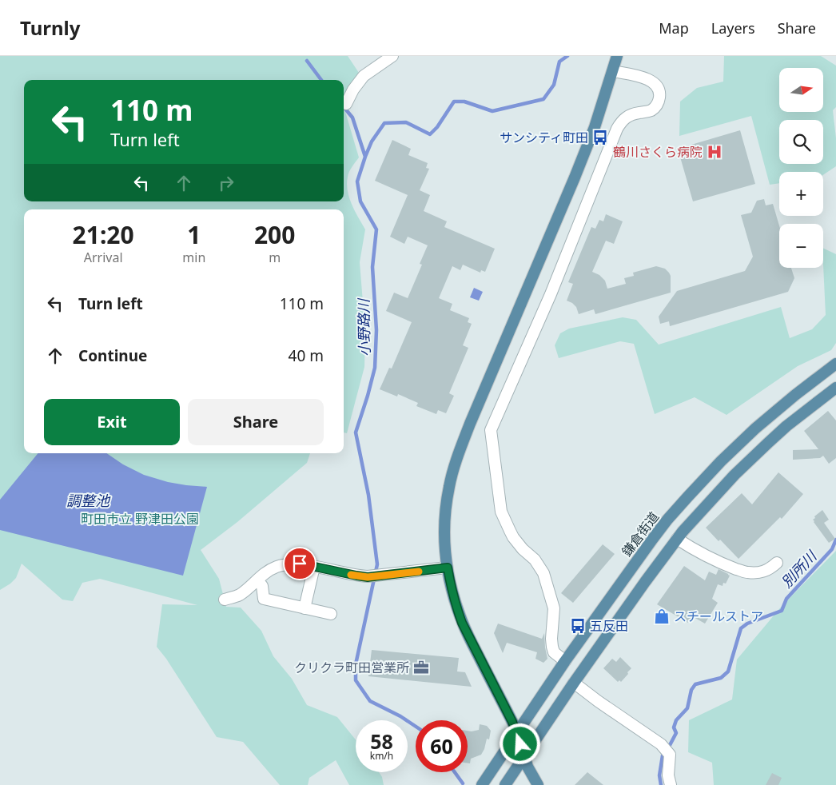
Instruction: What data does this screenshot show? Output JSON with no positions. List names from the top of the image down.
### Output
{
  "streets": {
    "main road": ["鎌倉街道"]
  },
  "water": ["小野路川", "調整池", "別所川"],
  "parks": ["町田市立 野津田公園"],
  "places": {
    "bus stop": ["サンシティ町田", "五反田"],
    "hospital": ["鶴川さくら病院"],
    "shop": ["スチールストア"],
    "office": ["クリクラ町田営業所"]
  },
  "north": "right",
  "page": {
    "header": "Turnly",
    "nav": ["Map", "Layers", "Share"],
    "map_buttons": ["+", "−"],
    "turn": ["110 m", "Turn left"],
    "eta": [
      "21:20",
      "Arrival",
      "1",
      "min",
      "200",
      "m"
    ],
    "list": [
      {
        "name": "Turn left",
        "value": "110 m"
      },
      {
        "name": "Continue",
        "value": "40 m"
      }
    ],
    "buttons": ["Exit", "Share"],
    "speed": "58 km/h",
    "limit": "60"
  }
}
